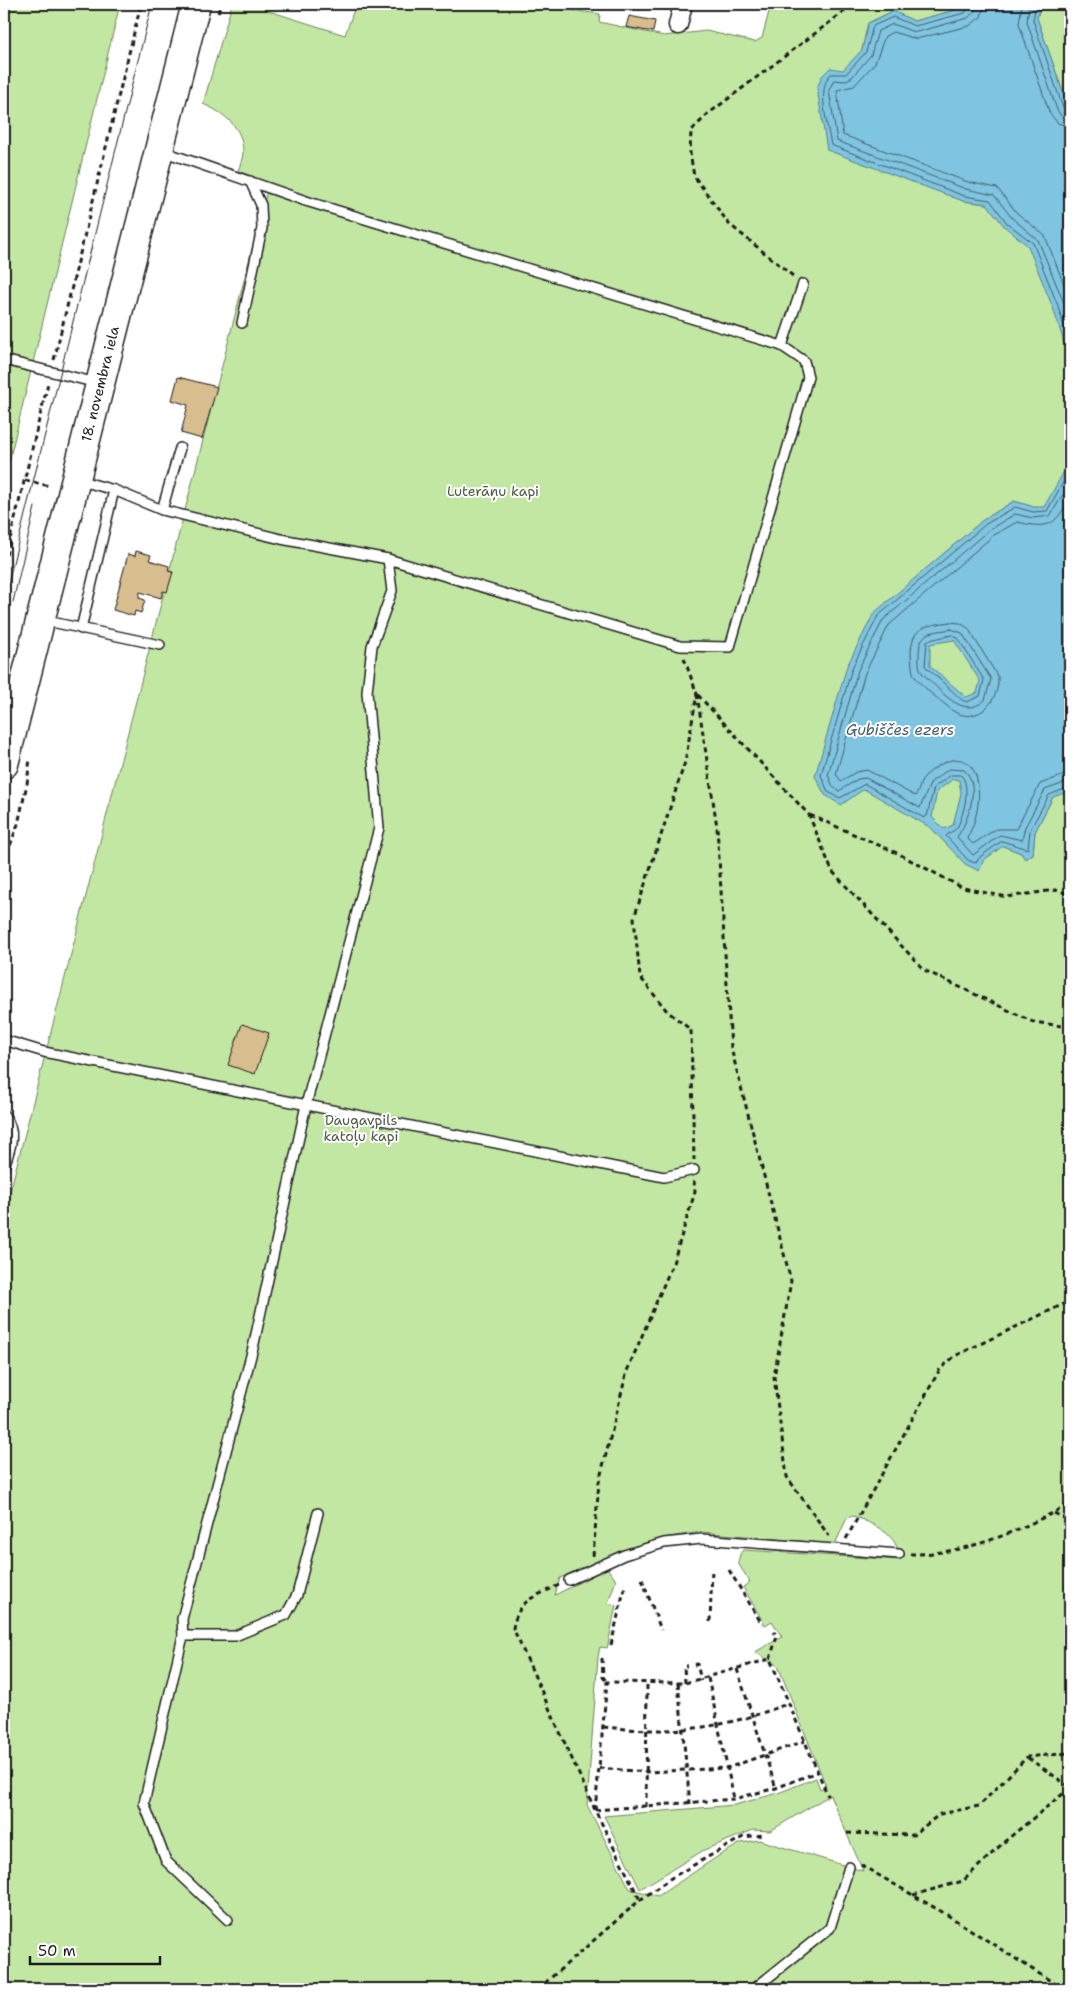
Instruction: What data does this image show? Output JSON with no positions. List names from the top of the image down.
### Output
{
  "streets": {
    "main road": ["18. novembra iela"]
  },
  "water": ["Gubiščes ezers"],
  "parks": ["Luterāņu kapi", "Daugavpils katoļu kapi"],
  "scale_bar": "50 m"
}
